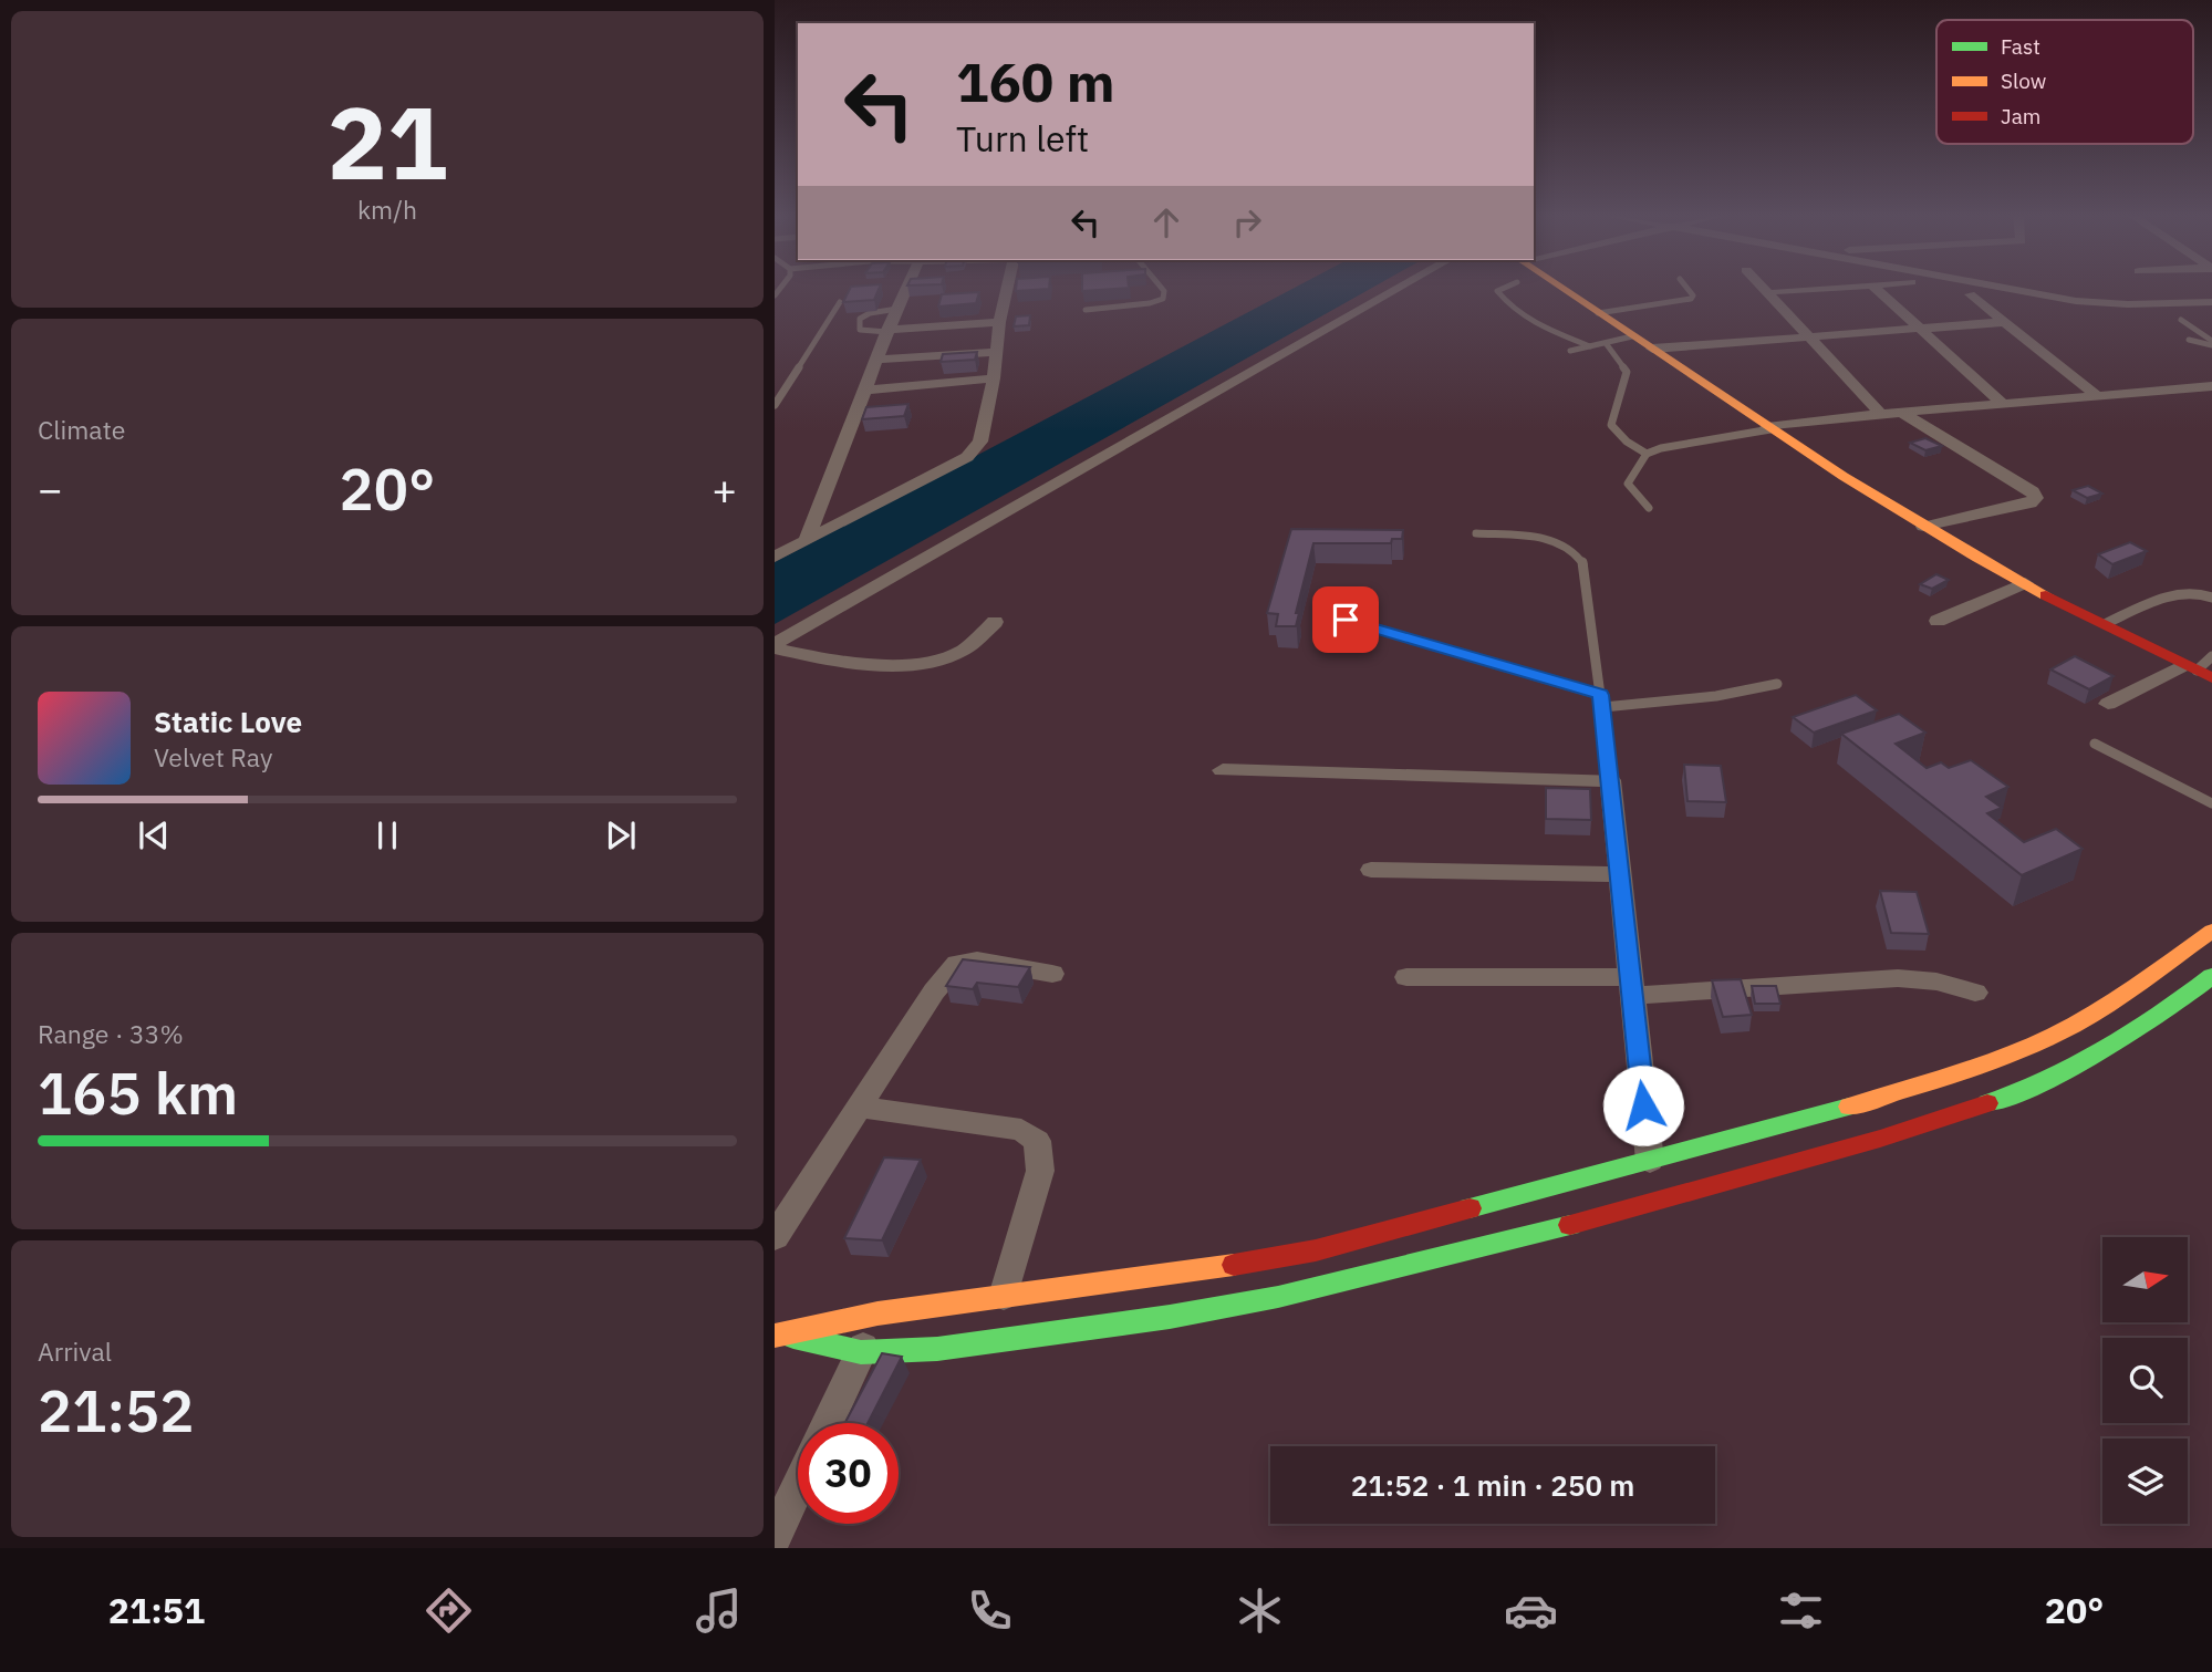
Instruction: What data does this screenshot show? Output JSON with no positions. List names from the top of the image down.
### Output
{
  "legend": ["Fast", "Slow", "Jam"],
  "north": "right",
  "page": {
    "tile": [
      ["21", "km/h"],
      "Climate",
      ["Range · 33%", "165 km"],
      ["Arrival", "21:52"]
    ],
    "turn": ["160 m", "Turn left"],
    "heat": ["−", "20°", "+"],
    "song": ["Static Love", "Velvet Ray"],
    "limit": "30",
    "trip": "21:52 · 1 min · 250 m",
    "tabs": ["21:51", "20°"]
  }
}
